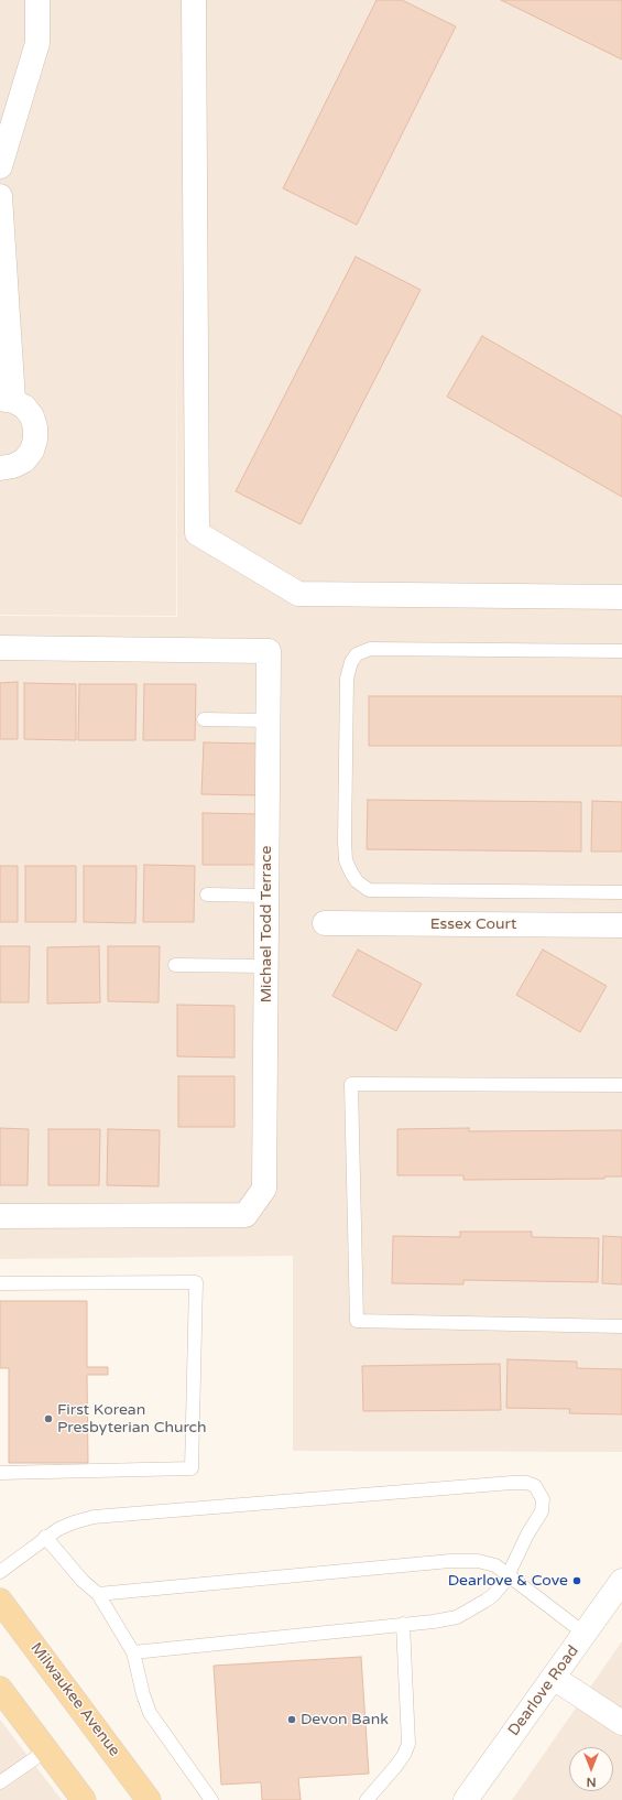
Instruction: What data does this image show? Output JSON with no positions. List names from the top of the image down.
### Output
{
  "streets": {
    "main road": ["Milwaukee Avenue"],
    "street": ["Michael Todd Terrace", "Essex Court", "Dearlove Road"]
  },
  "places": ["First Korean Presbyterian Church", "Dearlove & Cove", "Devon Bank"],
  "north": "bottom"
}
